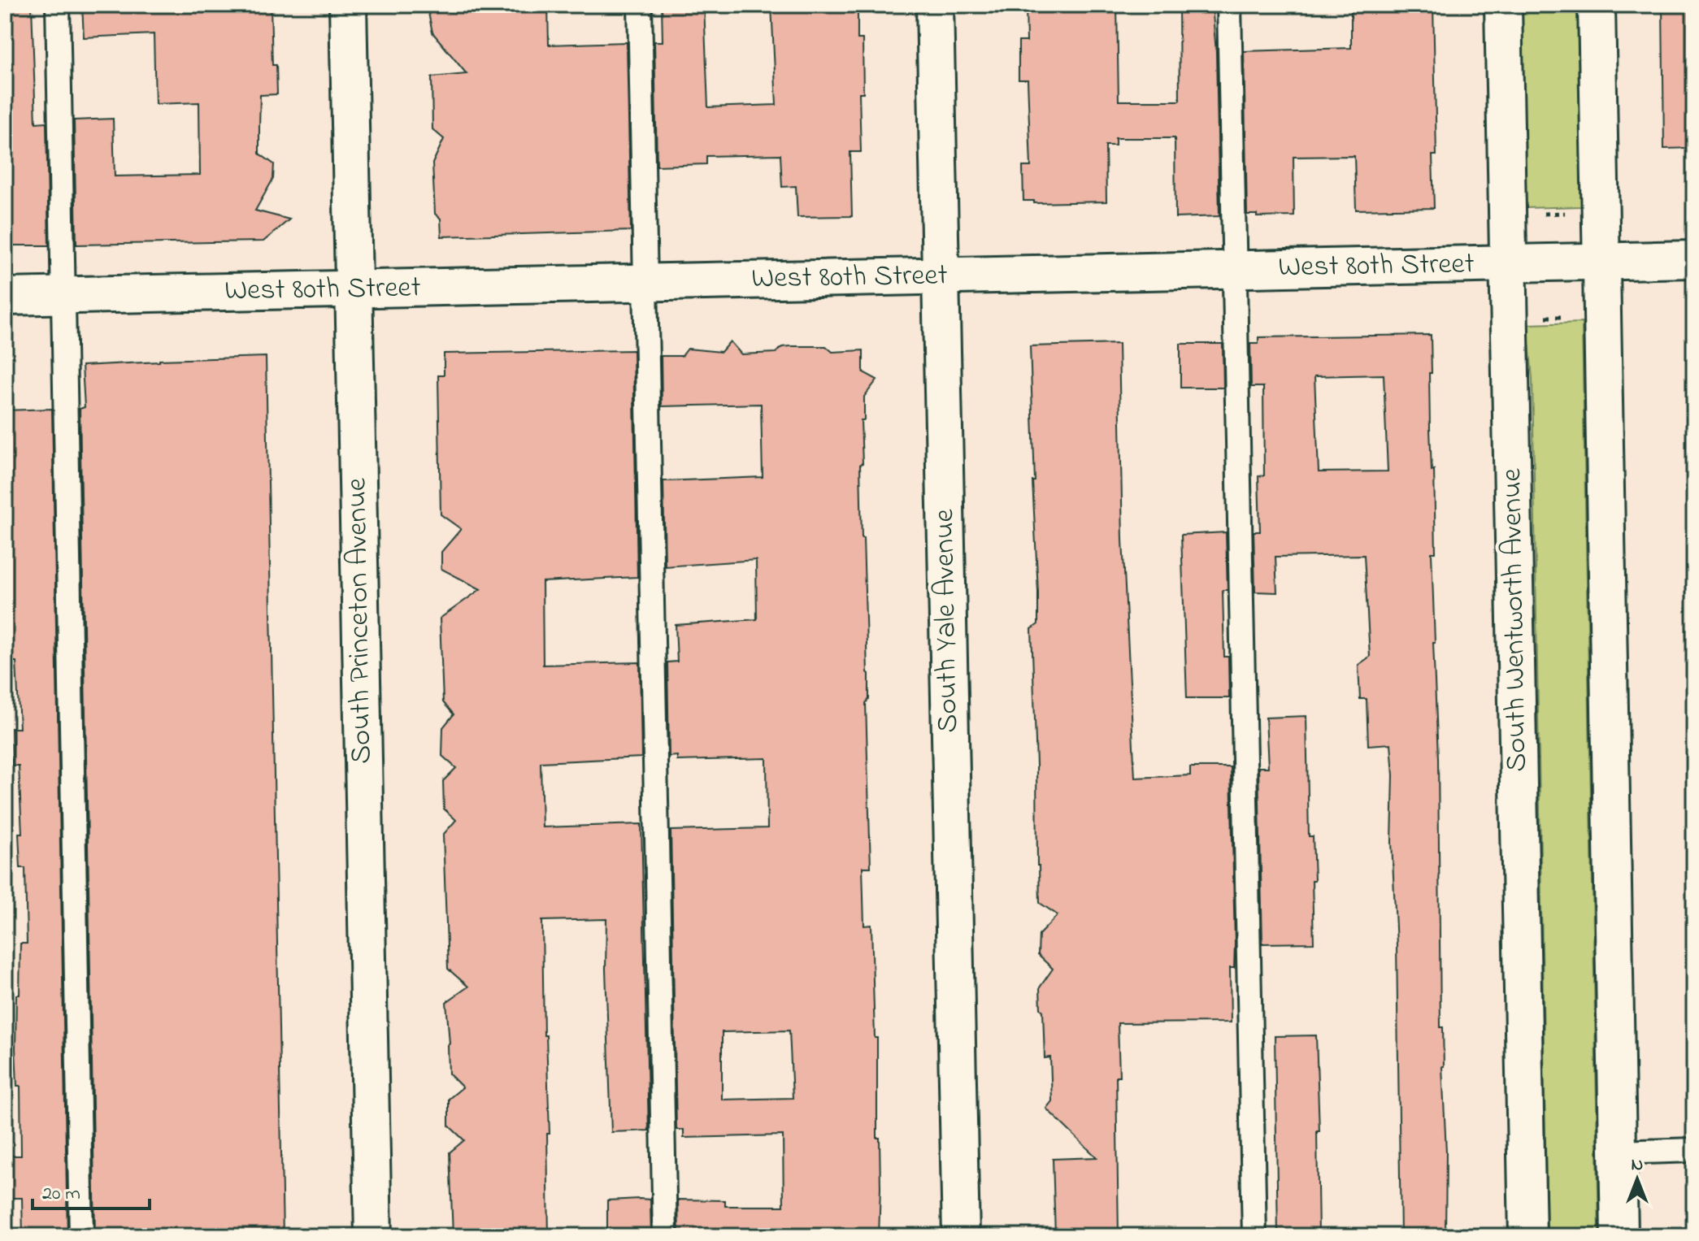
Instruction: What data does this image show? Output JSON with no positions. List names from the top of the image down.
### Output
{
  "streets": {
    "street": [
      "West 80th Street",
      "South Wentworth Avenue",
      "South Princeton Avenue",
      "South Yale Avenue"
    ]
  },
  "crossings": [
    ["West 80th Street", "South Wentworth Avenue"],
    ["West 80th Street", "South Princeton Avenue"],
    ["West 80th Street", "South Yale Avenue"]
  ],
  "scale_bar": "20 m",
  "north": "top"
}
